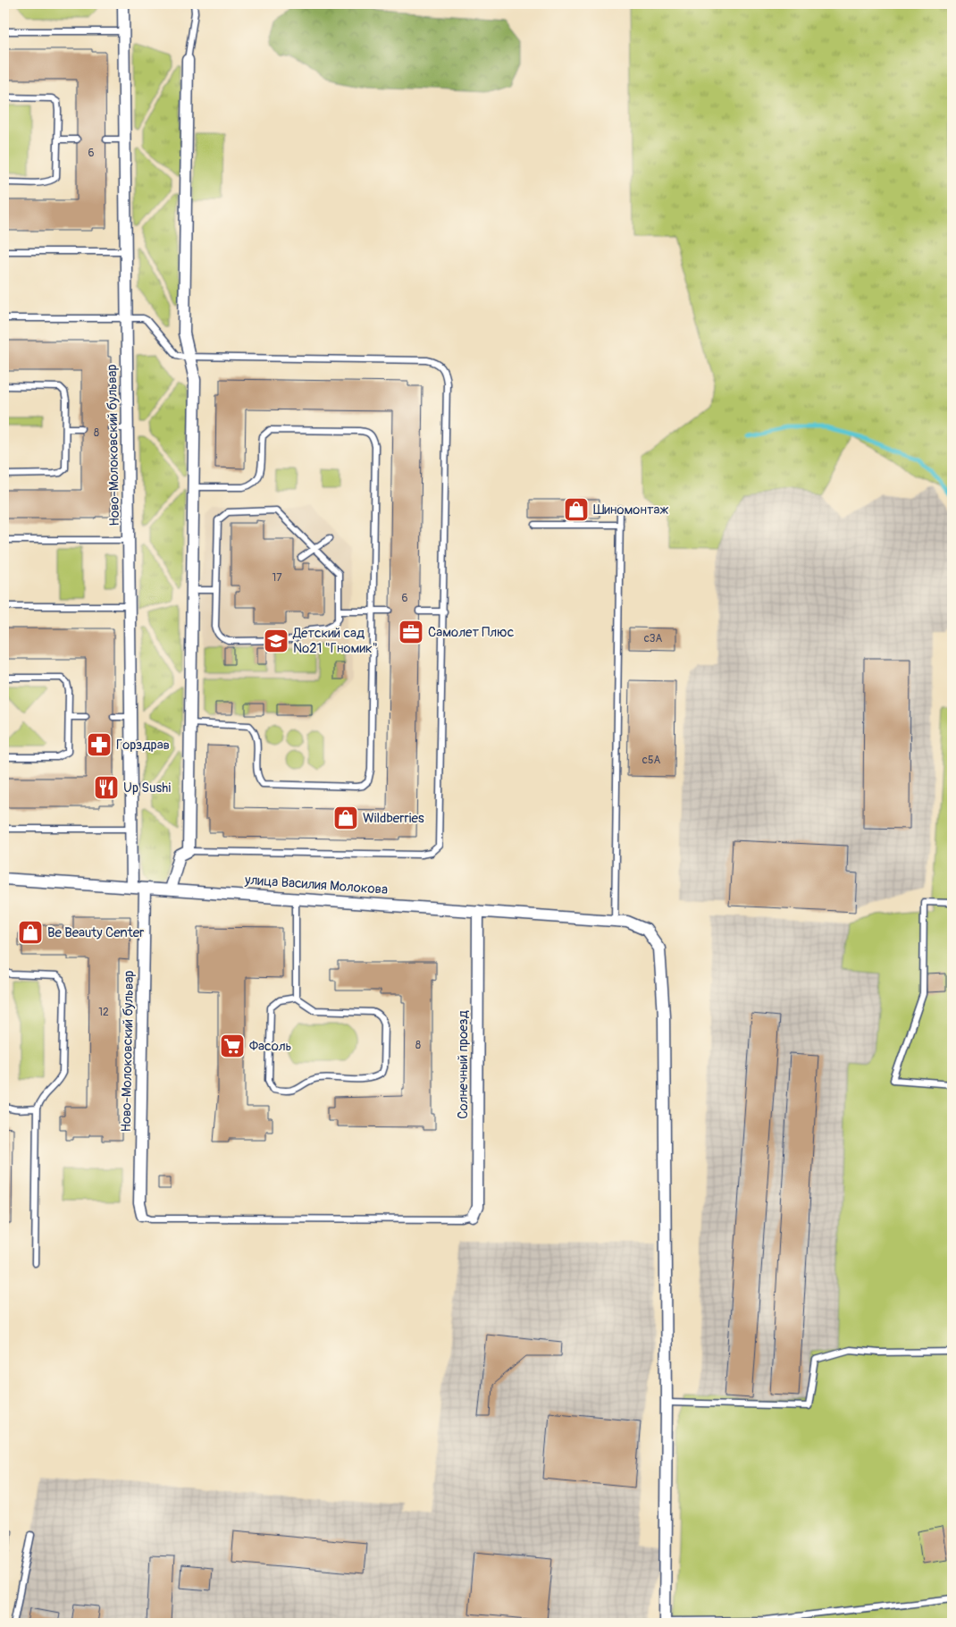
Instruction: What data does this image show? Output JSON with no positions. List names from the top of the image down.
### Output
{
  "streets": {
    "street": ["Ново-Молоковский бульвар", "улица Василия Молокова", "Солнечный проезд"]
  },
  "crossings": [
    ["Ново-Молоковский бульвар", "улица Василия Молокова"],
    ["улица Василия Молокова", "Солнечный проезд"]
  ],
  "places": {
    "shop": ["Шиномонтаж", "Wildberries", "Be Beauty Center"],
    "office": ["Самолет Плюс"],
    "school or university": ["Детский сад №21 \"Гномик\""],
    "pharmacy": ["Горздрав"],
    "restaurant": ["Up Sushi"],
    "supermarket": ["Фасоль"]
  },
  "house_numbers": [
    "6",
    "8",
    "17",
    "6",
    "с3А",
    "с5А",
    "12",
    "8"
  ]
}
